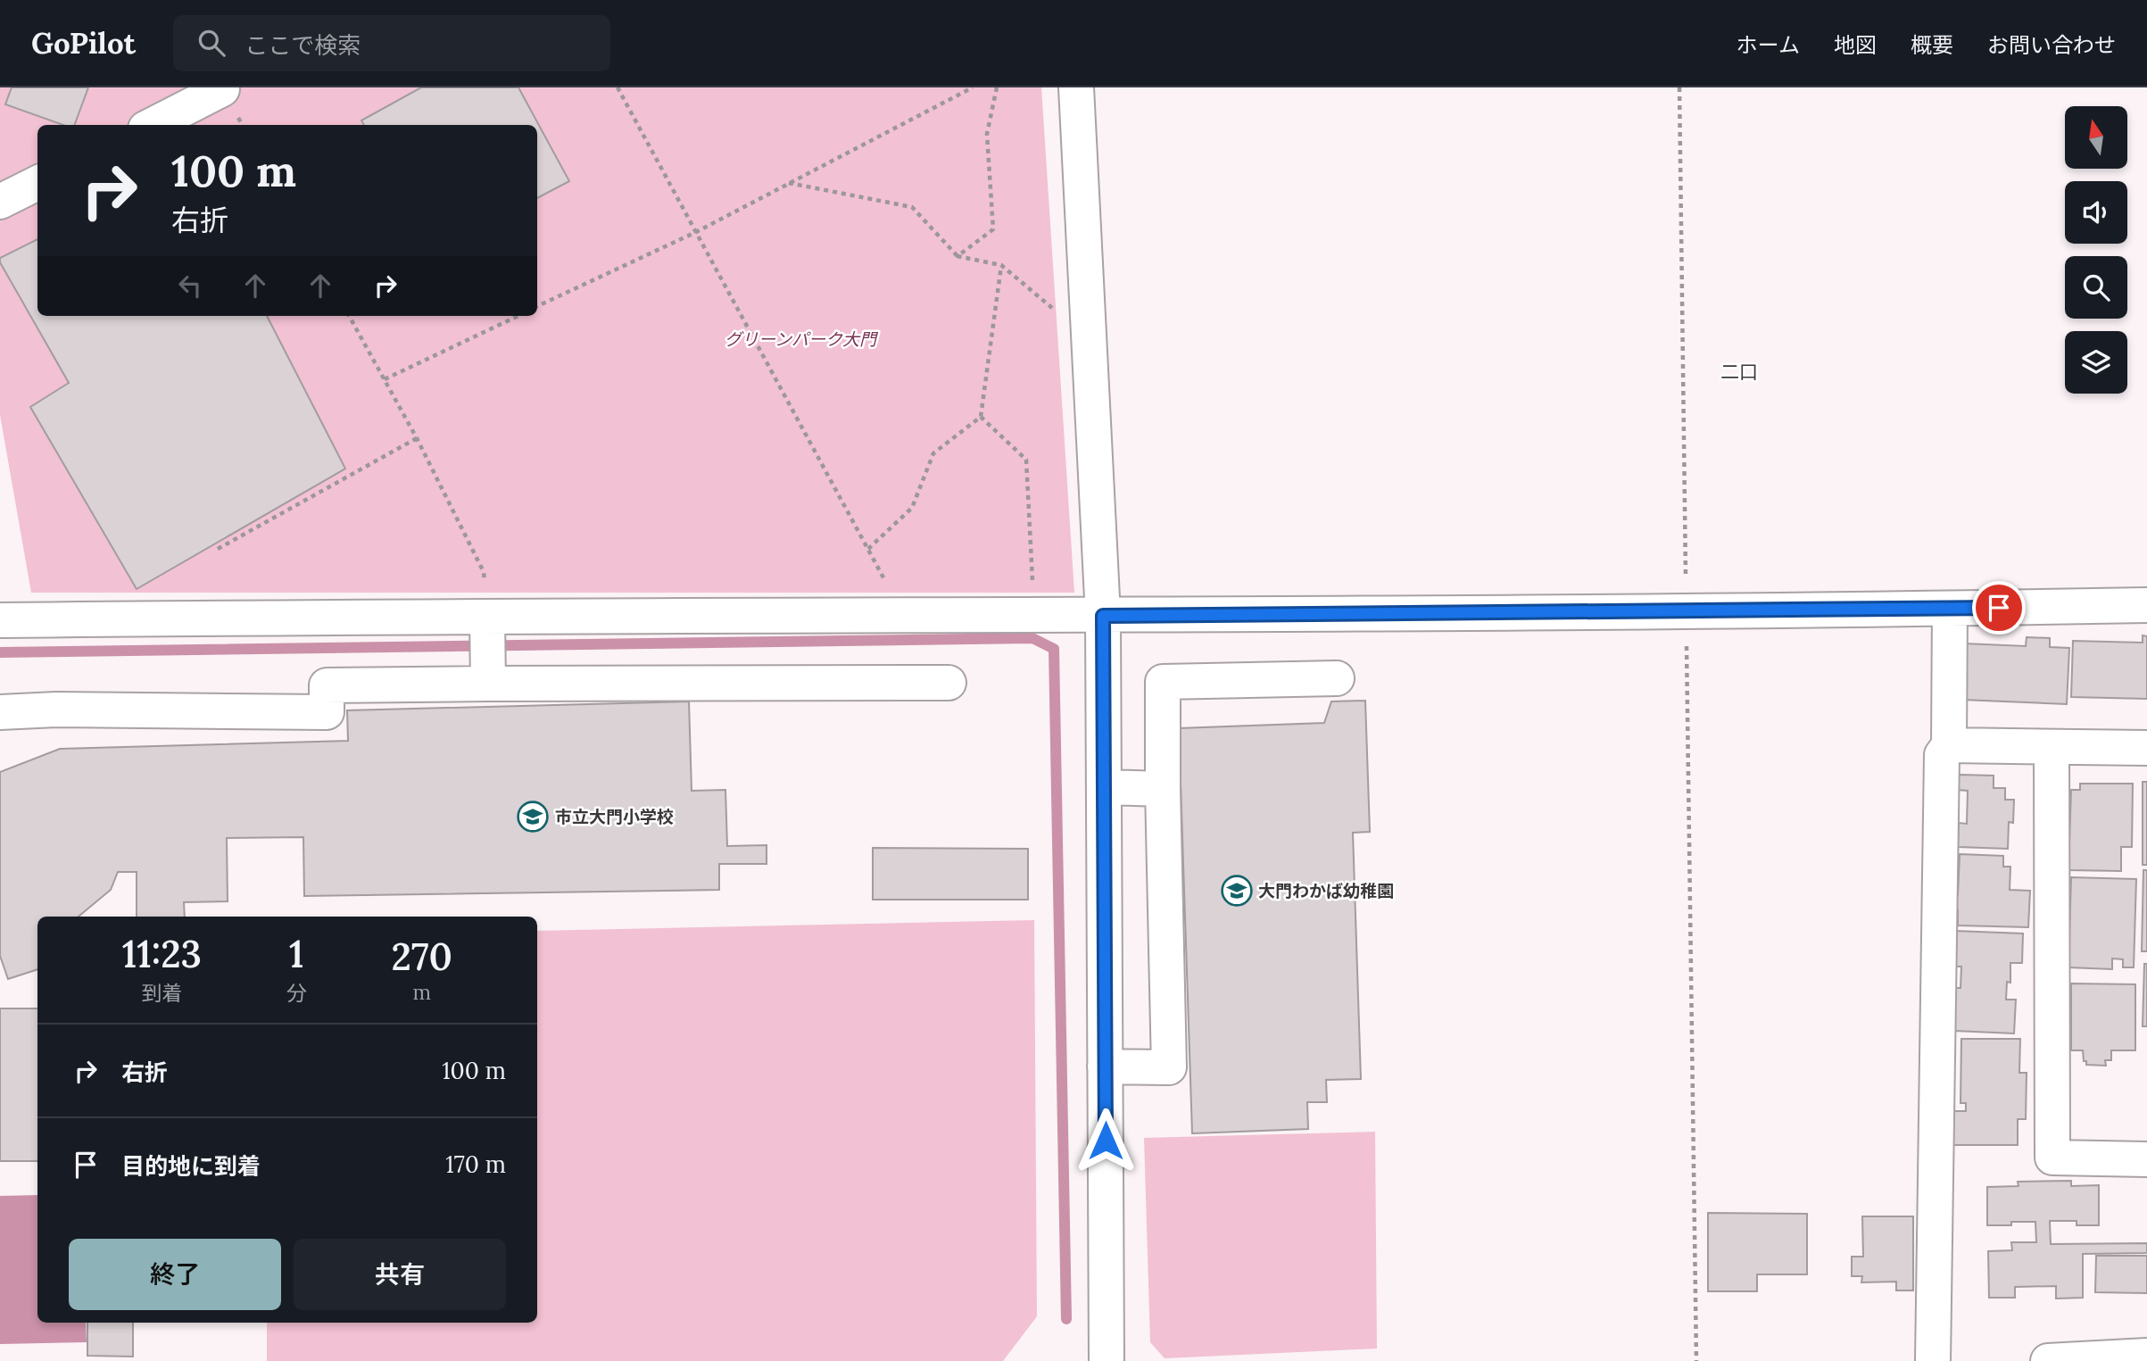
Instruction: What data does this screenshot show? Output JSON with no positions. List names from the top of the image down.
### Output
{
  "districts": ["二口"],
  "parks": ["グリーンパーク大門"],
  "places": {
    "school or university": ["市立大門小学校", "大門わかば幼稚園"]
  },
  "north": "top",
  "page": {
    "header": "GoPilot",
    "search": "ここで検索",
    "nav": [
      "ホーム",
      "地図",
      "概要",
      "お問い合わせ"
    ],
    "turn": ["100 m", "右折"],
    "eta": [
      "11:23",
      "到着",
      "1",
      "分",
      "270",
      "m"
    ],
    "list": [
      {
        "name": "右折",
        "value": "100 m"
      },
      {
        "name": "目的地に到着",
        "value": "170 m"
      }
    ],
    "buttons": ["終了", "共有"]
  }
}
